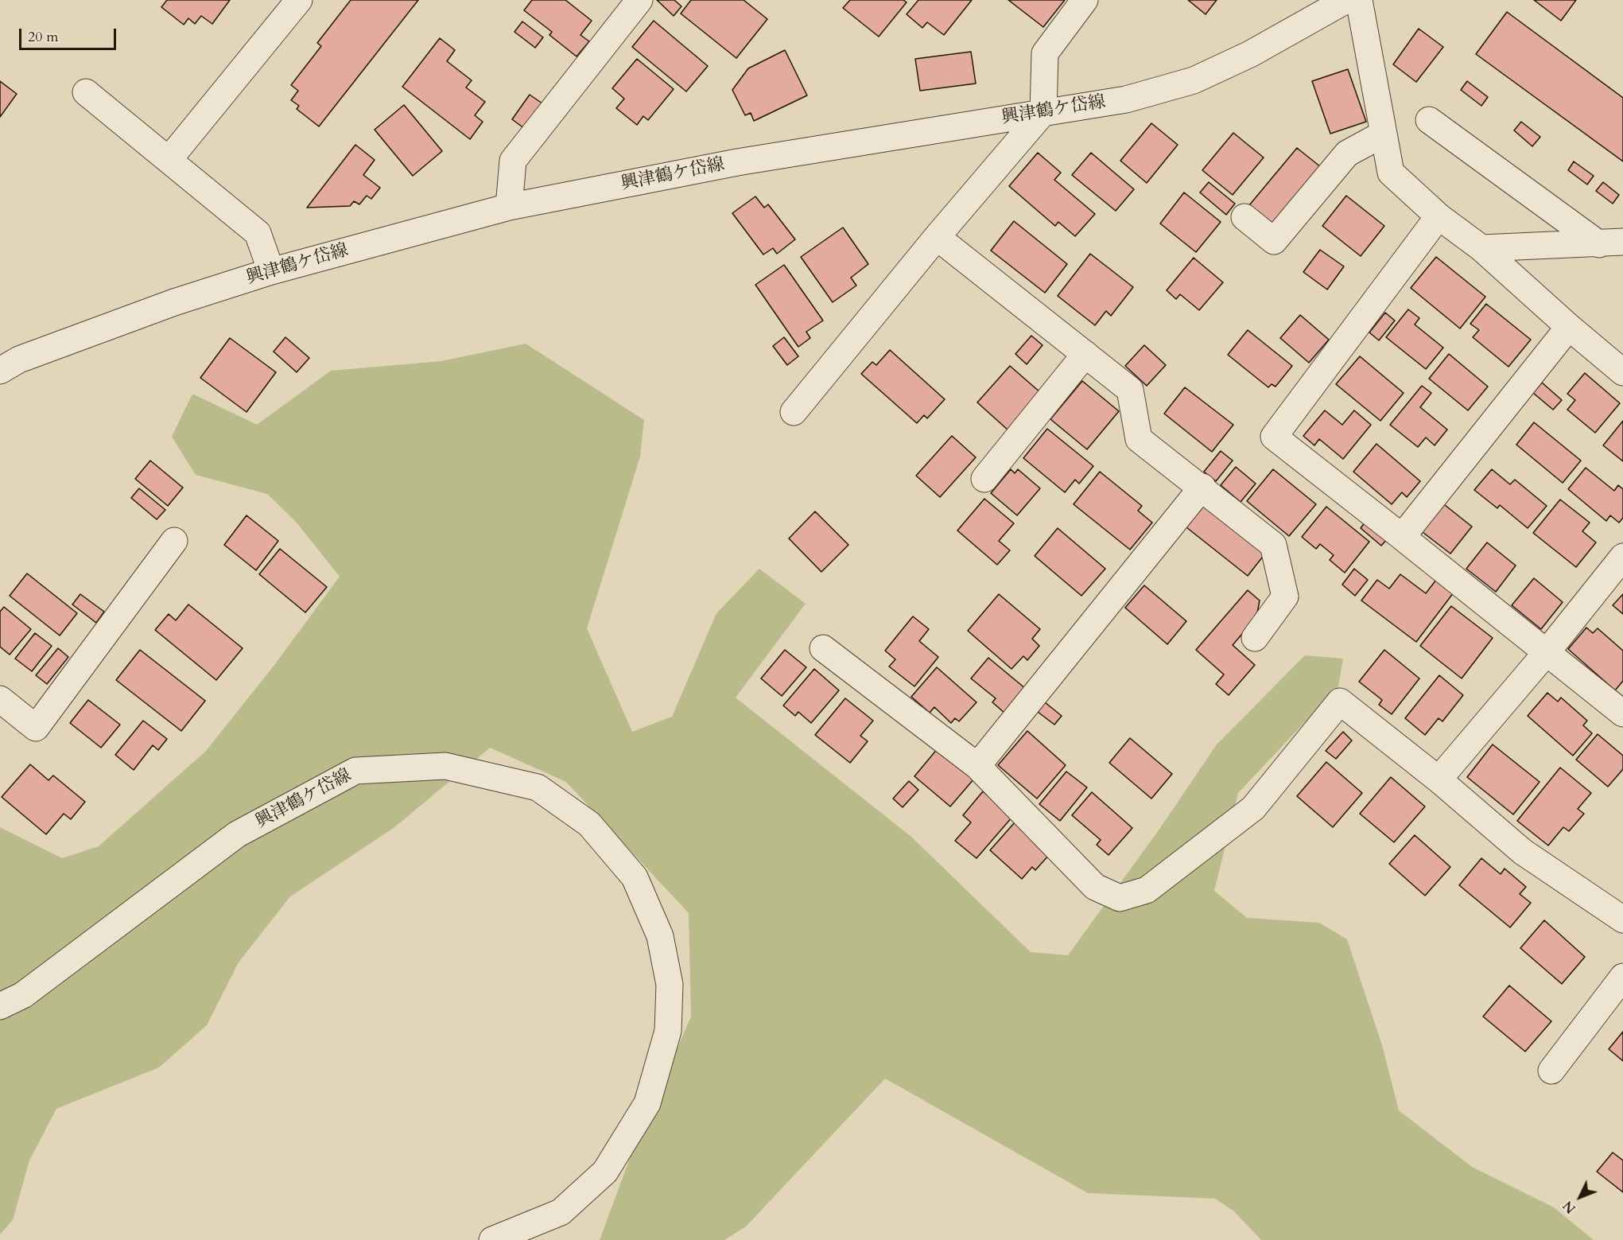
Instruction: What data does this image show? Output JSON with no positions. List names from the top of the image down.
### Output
{
  "streets": {
    "street": ["興津鶴ケ岱線"]
  },
  "scale_bar": "20 m",
  "north": "bottom left"
}
